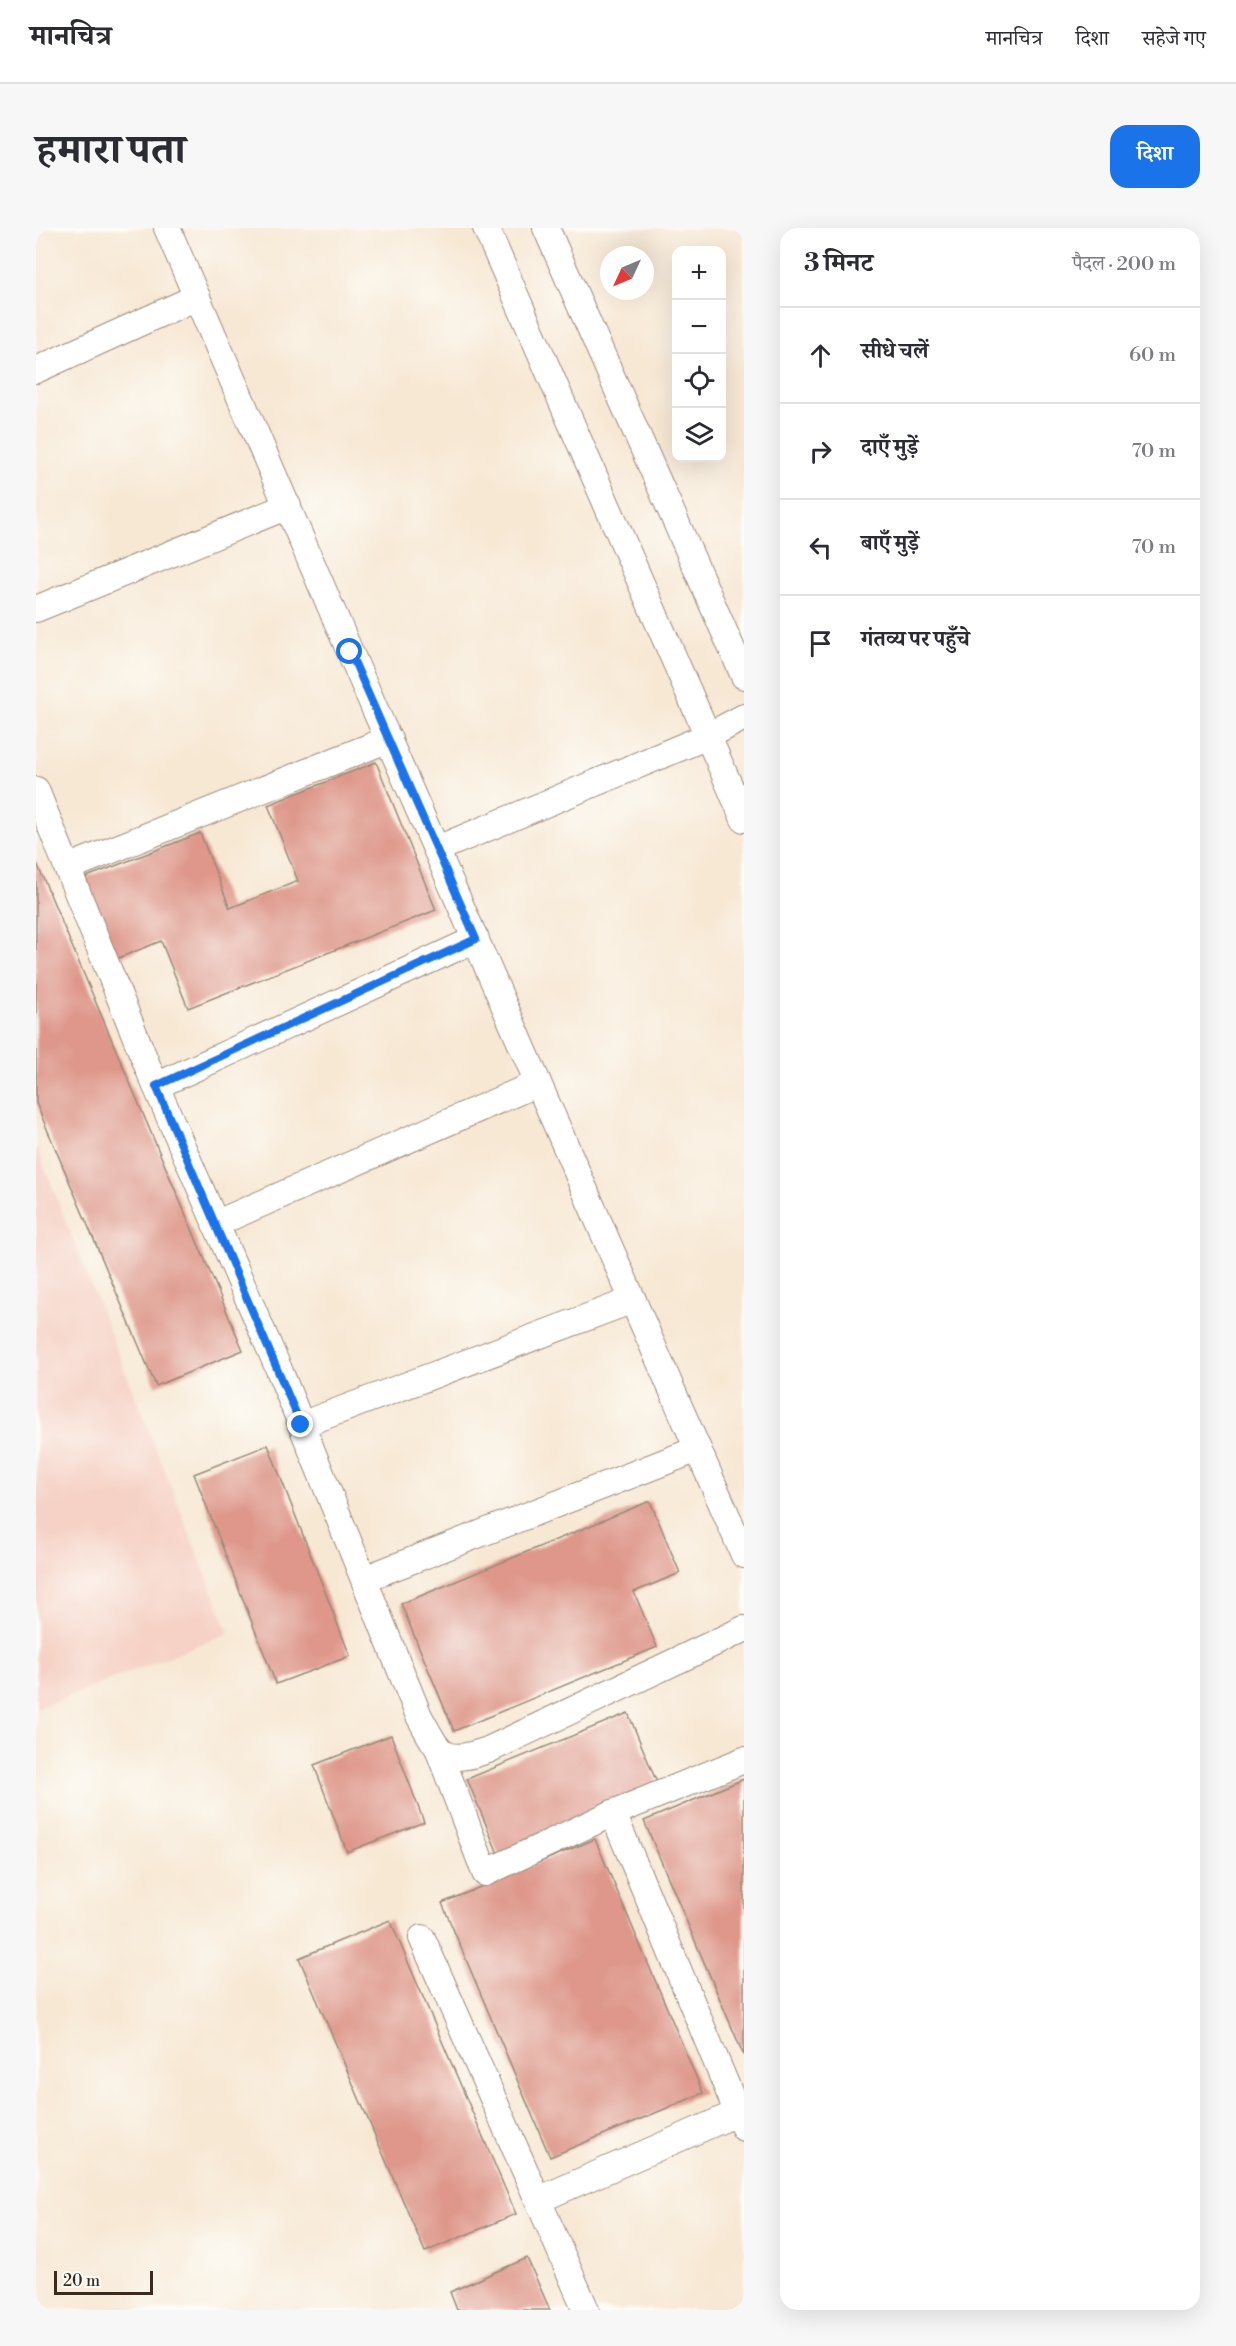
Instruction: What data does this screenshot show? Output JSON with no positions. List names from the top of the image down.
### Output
{
  "scale_bar": "20 m",
  "north": "bottom left",
  "page": {
    "header": "मानचित्र",
    "nav": ["मानचित्र", "दिशा", "सहेजे गए"],
    "title": "हमारा पता",
    "buttons": "दिशा",
    "heading": ["3 मिनट", "पैदल · 200 m"],
    "map_buttons": ["+", "−"],
    "list": [
      ["सीधे चलें", "60 m"],
      ["दाएँ मुड़ें", "70 m"],
      ["बाएँ मुड़ें", "70 m"],
      "गंतव्य पर पहुँचे"
    ],
    "scale": "20 m"
  }
}
